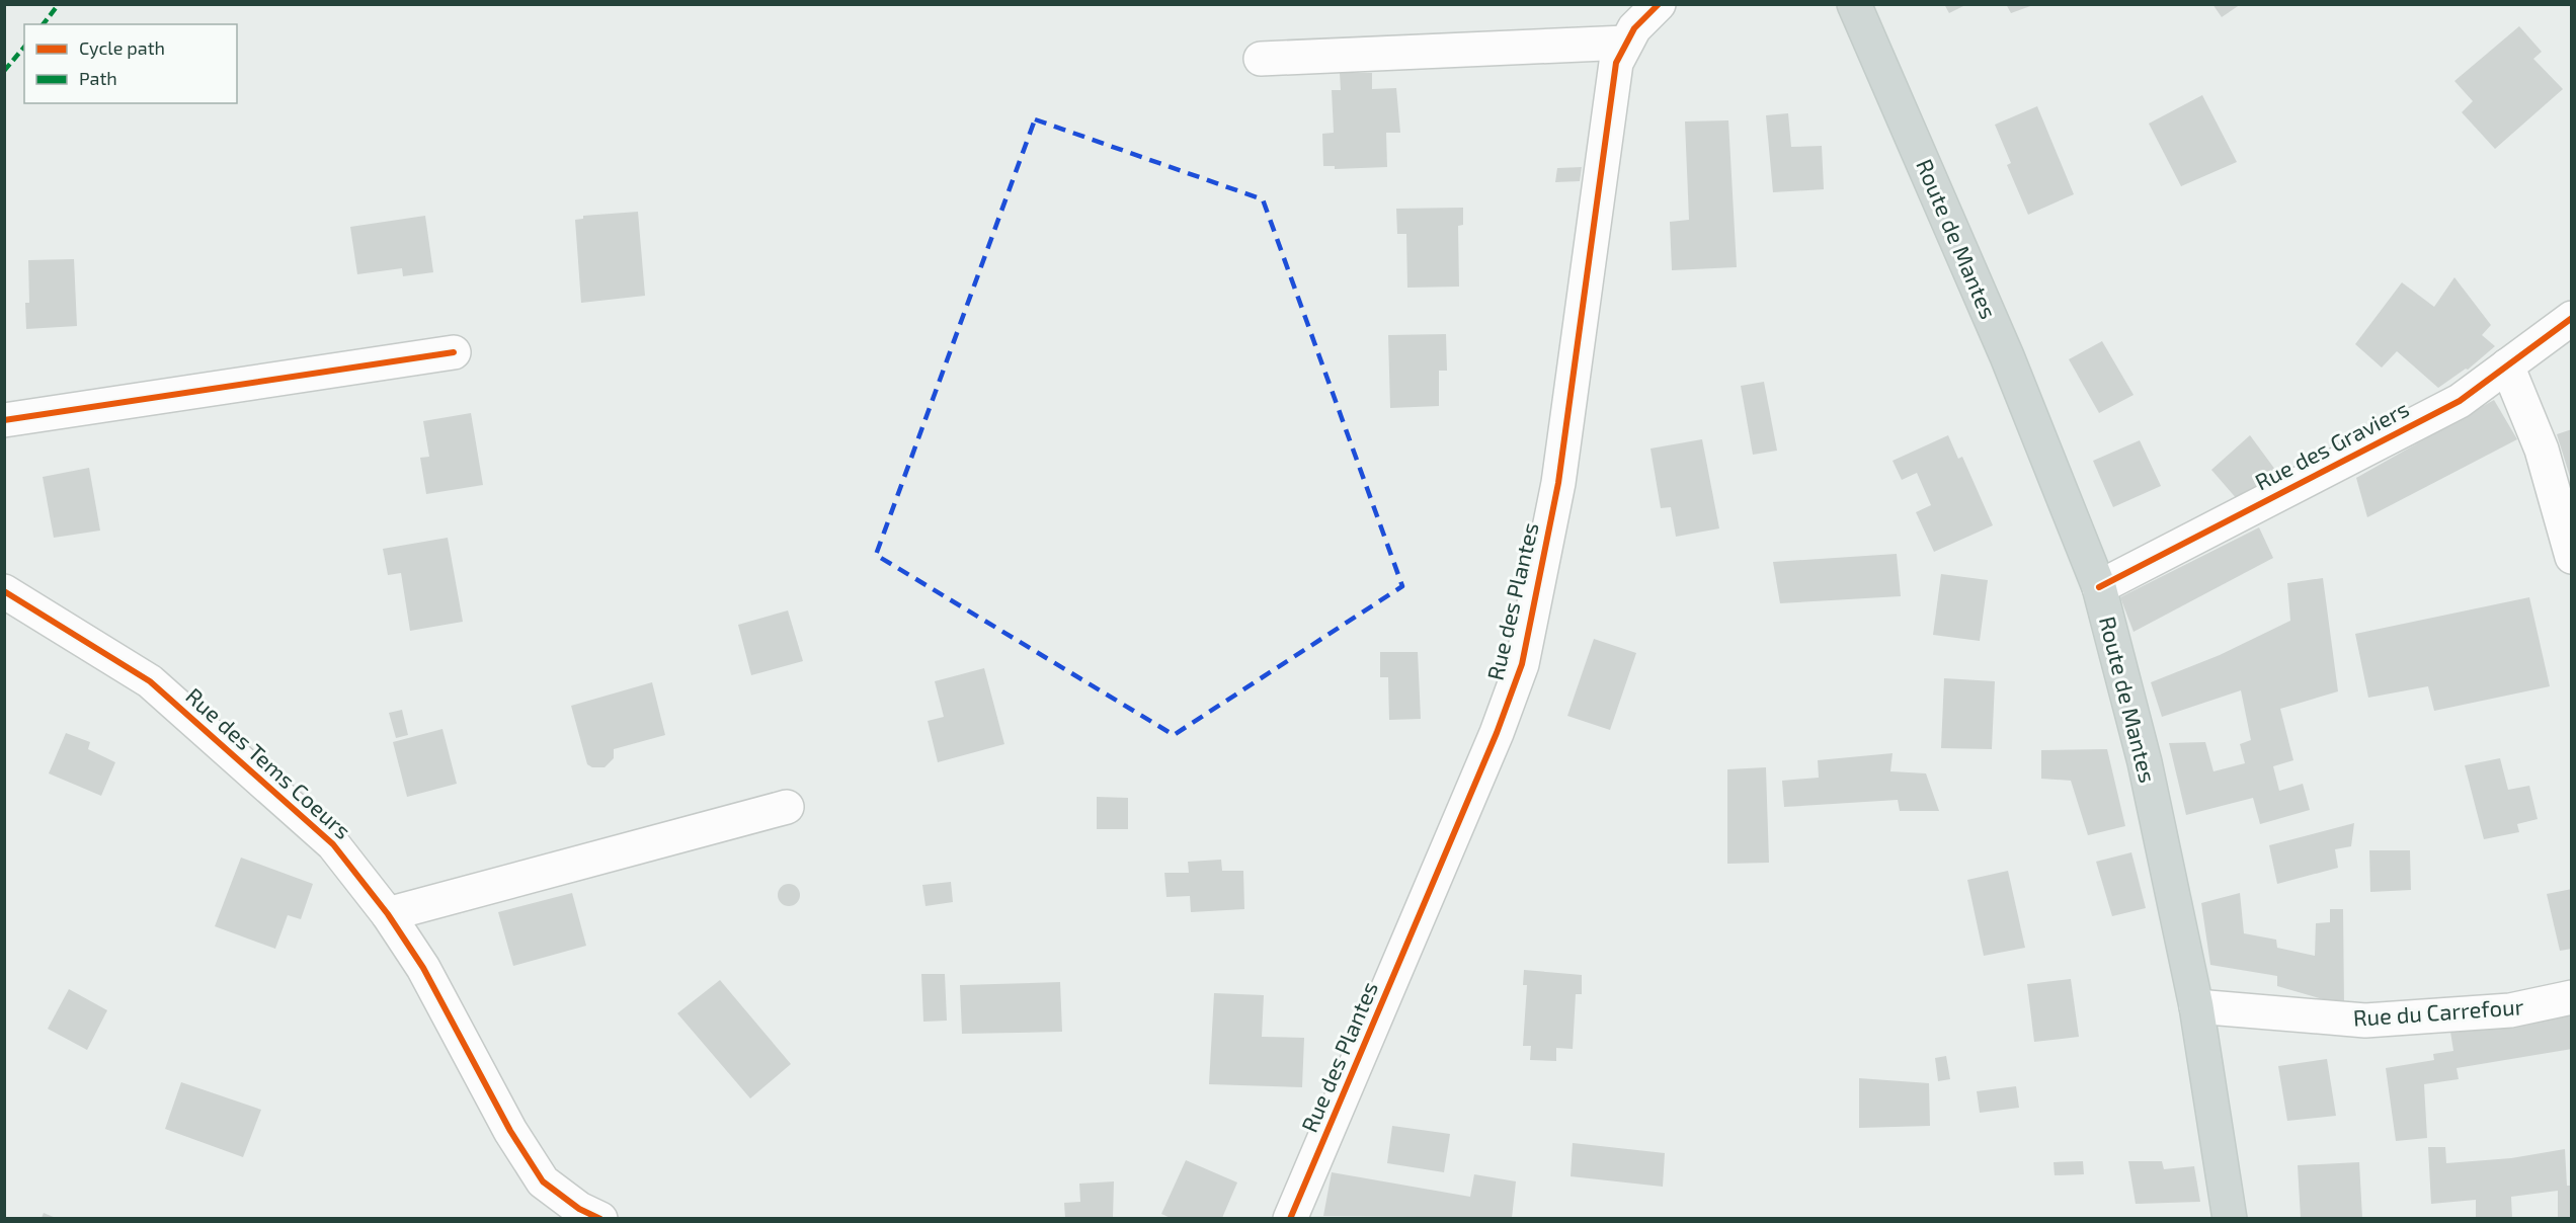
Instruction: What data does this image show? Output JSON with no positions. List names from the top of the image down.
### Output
{
  "streets": {
    "main road": ["Route de Mantes"],
    "street": [
      "Rue des Graviers",
      "Rue des Plantes",
      "Rue des Tems Coeurs",
      "Rue du Carrefour"
    ]
  },
  "crossings": [
    ["Route de Mantes", "Rue des Graviers"],
    ["Route de Mantes", "Rue du Carrefour"]
  ],
  "legend": ["Cycle path", "Path"]
}
